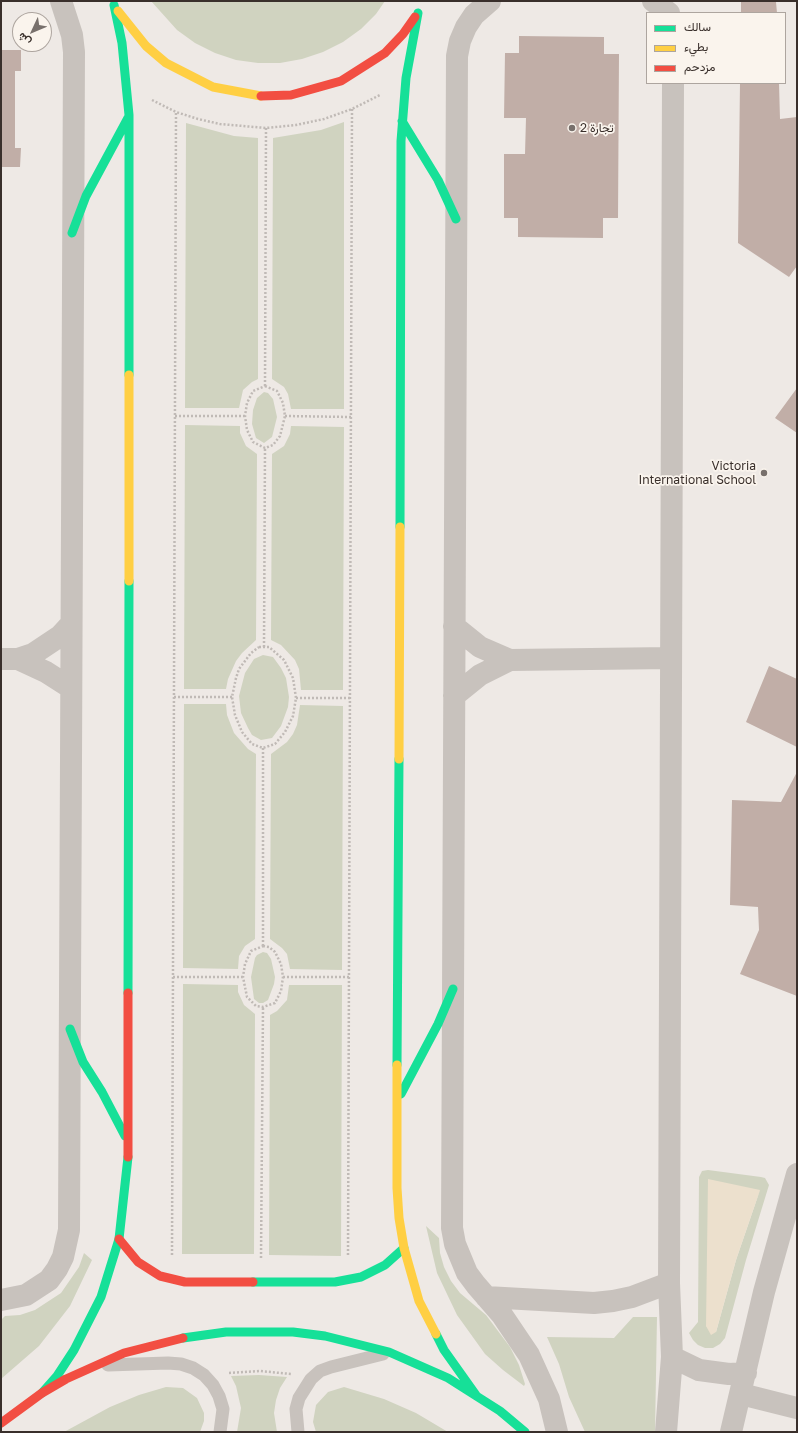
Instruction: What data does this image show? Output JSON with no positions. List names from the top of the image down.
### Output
{
  "places": ["تجارة 2", "Victoria International School"],
  "legend": ["سالك", "بطيء", "مزدحم"],
  "north": "bottom left"
}
